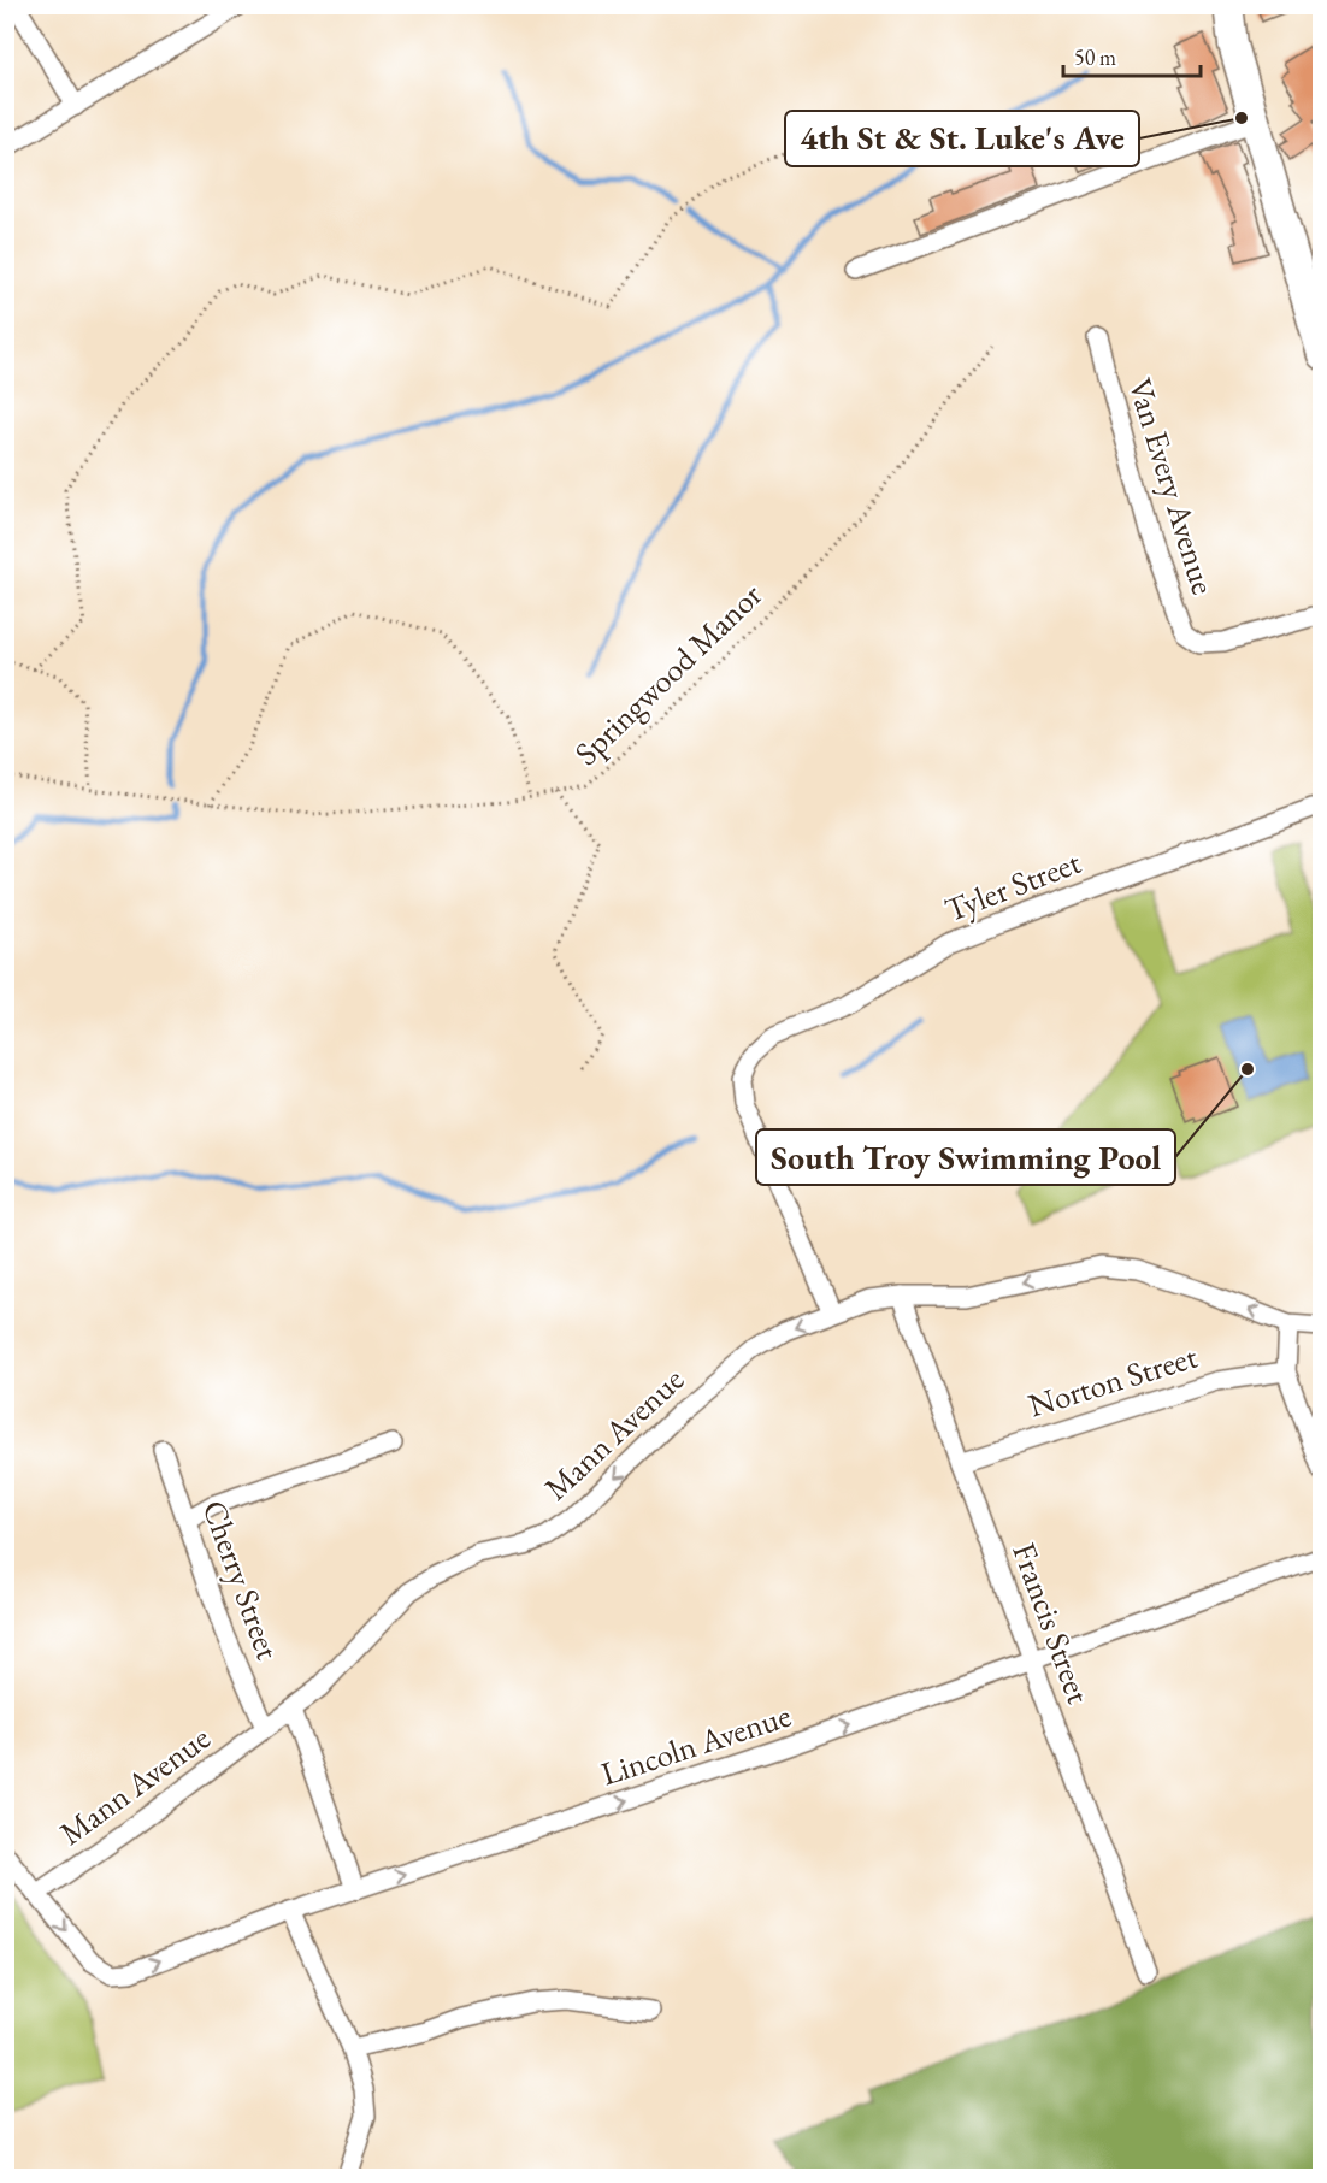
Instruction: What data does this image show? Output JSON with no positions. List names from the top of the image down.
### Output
{
  "streets": {
    "street": [
      "Van Every Avenue",
      "Tyler Street",
      "Norton Street",
      "Mann Avenue",
      "Cherry Street",
      "Francis Street",
      "Lincoln Avenue"
    ],
    "path": ["Springwood Manor"]
  },
  "crossings": [
    ["Tyler Street", "Mann Avenue"],
    ["Norton Street", "Francis Street"],
    ["Mann Avenue", "Cherry Street"],
    ["Mann Avenue", "Francis Street"],
    ["Mann Avenue", "Lincoln Avenue"],
    ["Francis Street", "Lincoln Avenue"]
  ],
  "one_way": ["Mann Avenue", "Lincoln Avenue"],
  "places": ["4th St & St. Luke's Ave", "South Troy Swimming Pool"],
  "scale_bar": "50 m"
}
